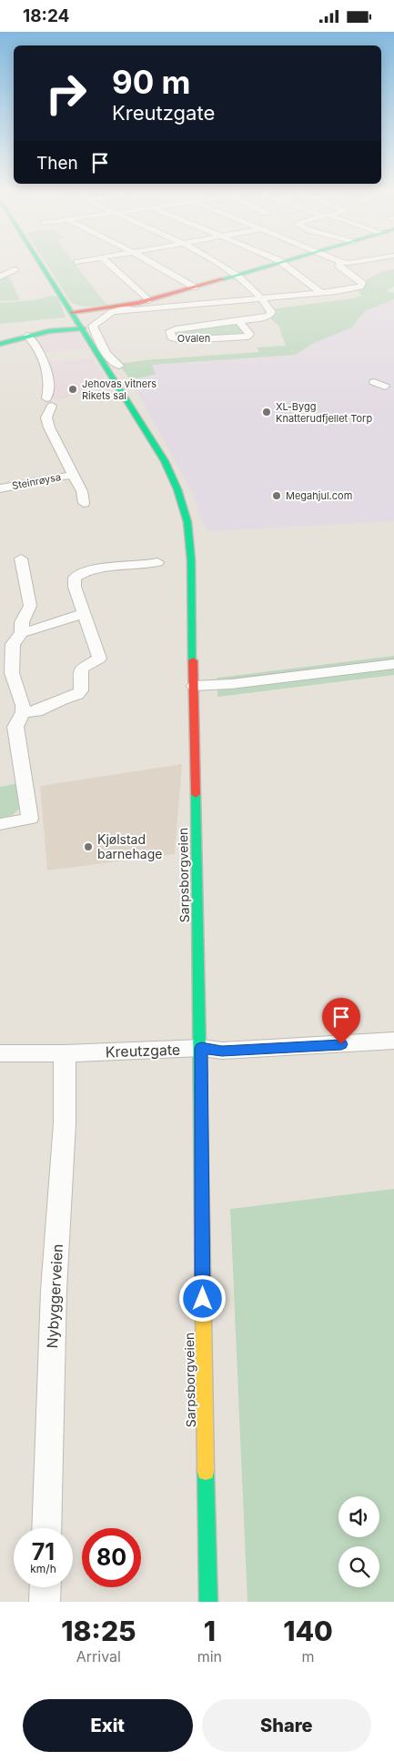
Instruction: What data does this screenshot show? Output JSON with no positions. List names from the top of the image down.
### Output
{
  "streets": {
    "main road": ["Sarpsborgveien"],
    "street": [
      "Ovalen",
      "Steinrøysa",
      "Kreutzgate",
      "Nybyggerveien"
    ]
  },
  "crossings": [
    ["Sarpsborgveien", "Kreutzgate"],
    ["Kreutzgate", "Nybyggerveien"]
  ],
  "places": [
    "Jehovas vitners Rikets sal",
    "XL-Bygg Knatterudfjellet Torp",
    "Megahjul.com",
    "Kjølstad barnehage"
  ],
  "page": {
    "status": "18:24",
    "turn": ["90 m", "Kreutzgate"],
    "then": "Then",
    "speed": "71 km/h",
    "limit": "80",
    "eta": [
      "18:25",
      "Arrival",
      "1",
      "min",
      "140",
      "m"
    ],
    "buttons": ["Exit", "Share"]
  }
}
